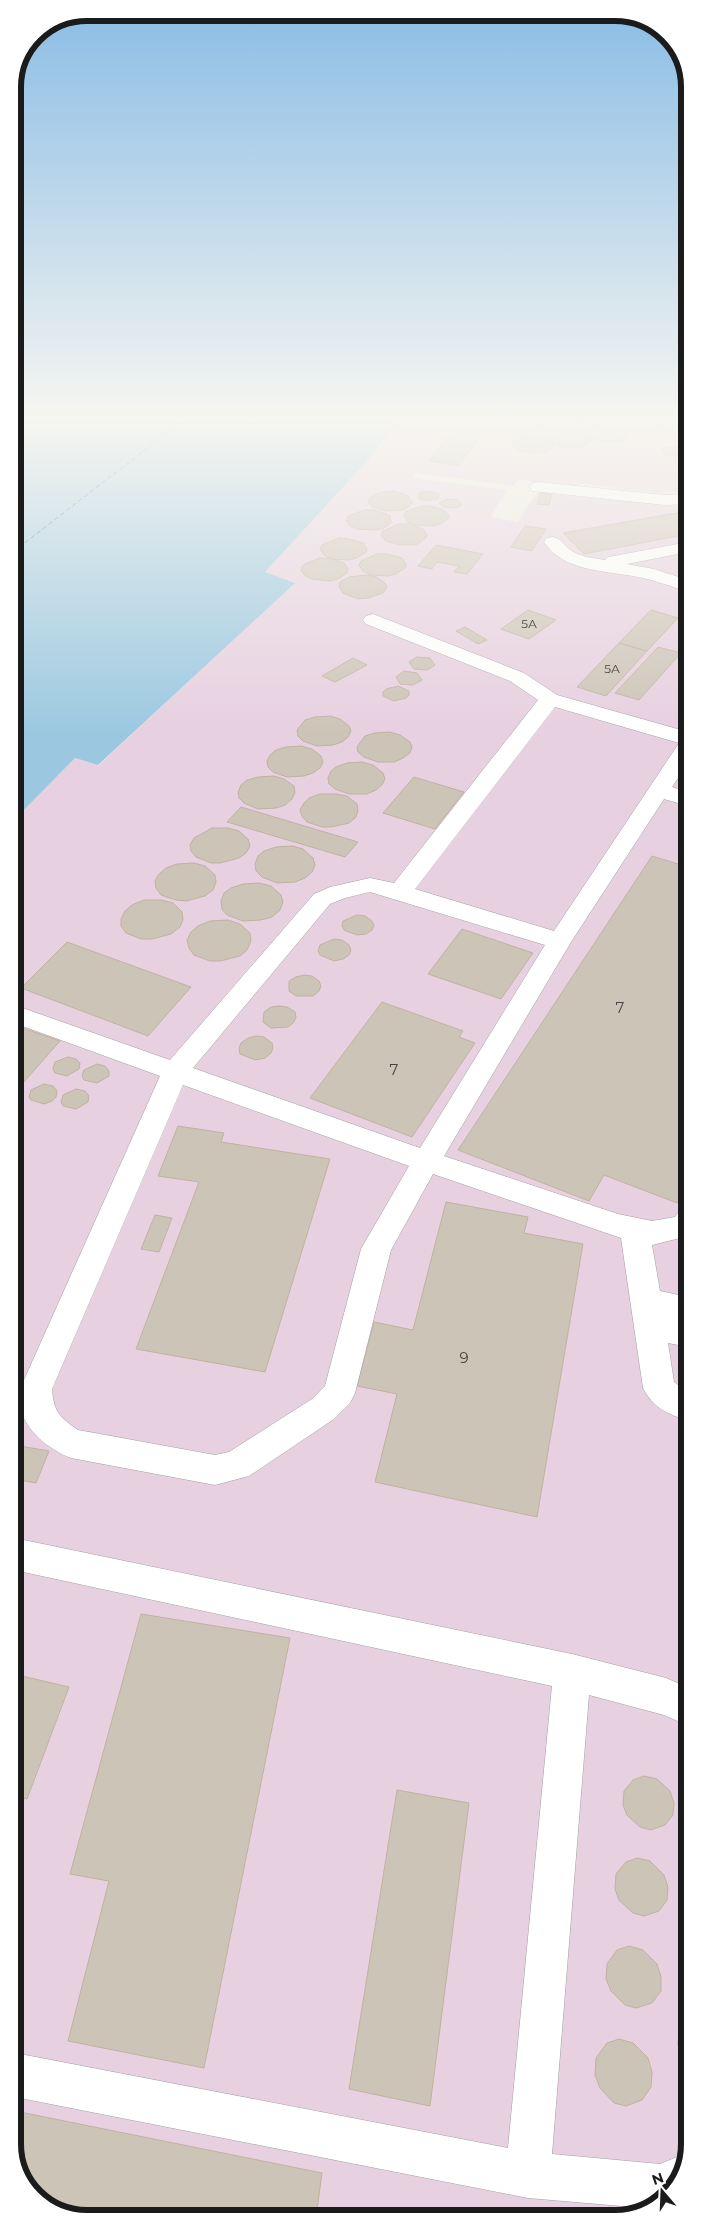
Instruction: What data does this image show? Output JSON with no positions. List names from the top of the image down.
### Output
{
  "house_numbers": [
    "5А",
    "5А",
    "7",
    "7",
    "9"
  ],
  "north": "top"
}
